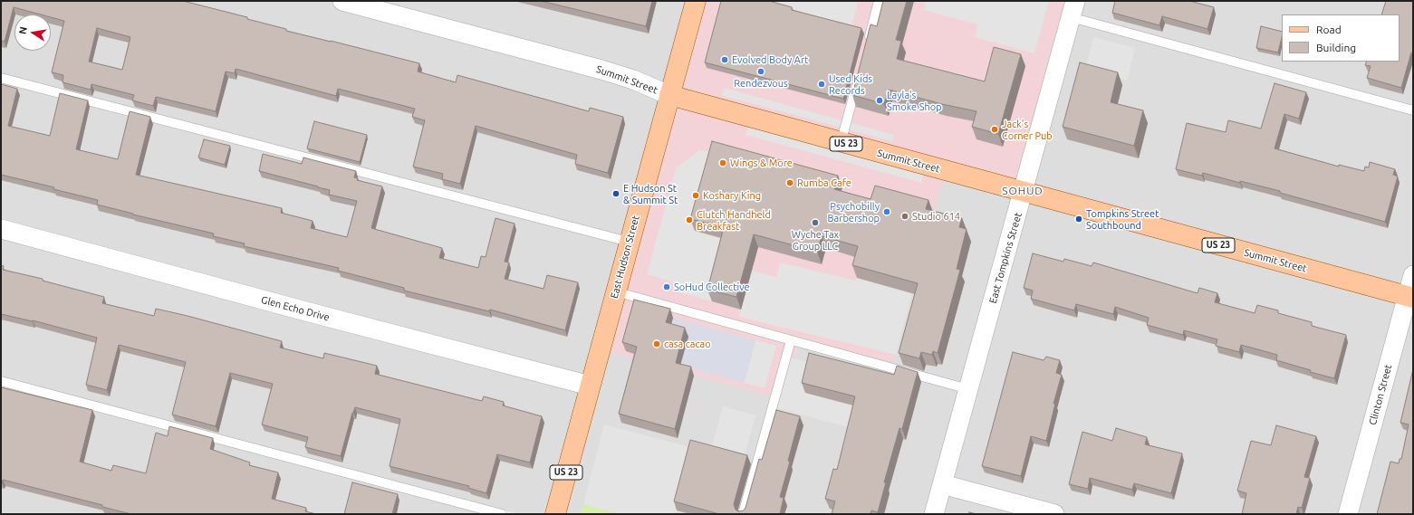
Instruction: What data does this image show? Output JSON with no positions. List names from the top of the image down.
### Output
{
  "streets": {
    "main road": ["Summit Street", "US 23", "East Hudson Street"],
    "street": ["East Tompkins Street", "Glen Echo Drive", "Clinton Street"]
  },
  "crossings": [
    ["Summit Street", "East Hudson Street"],
    ["Summit Street", "East Tompkins Street"],
    ["Summit Street", "Clinton Street"],
    ["East Hudson Street", "Glen Echo Drive"]
  ],
  "districts": ["SOHUD"],
  "places": [
    "Evolved Body Art",
    "Rendezvous",
    "Used Kids Records",
    "Layla's Smoke Shop",
    "Jack's Corner Pub",
    "Wings & More",
    "Rumba Cafe",
    "E Hudson St & Summit St",
    "Koshary King",
    "Psychobilly Barbershop",
    "Studio 614",
    "Tompkins Street Southbound",
    "Clutch Handheld Breakfast",
    "Wyche Tax Group LLC",
    "SoHud Collective",
    "casa cacao"
  ],
  "legend": ["Road", "Building"],
  "north": "left"
}
